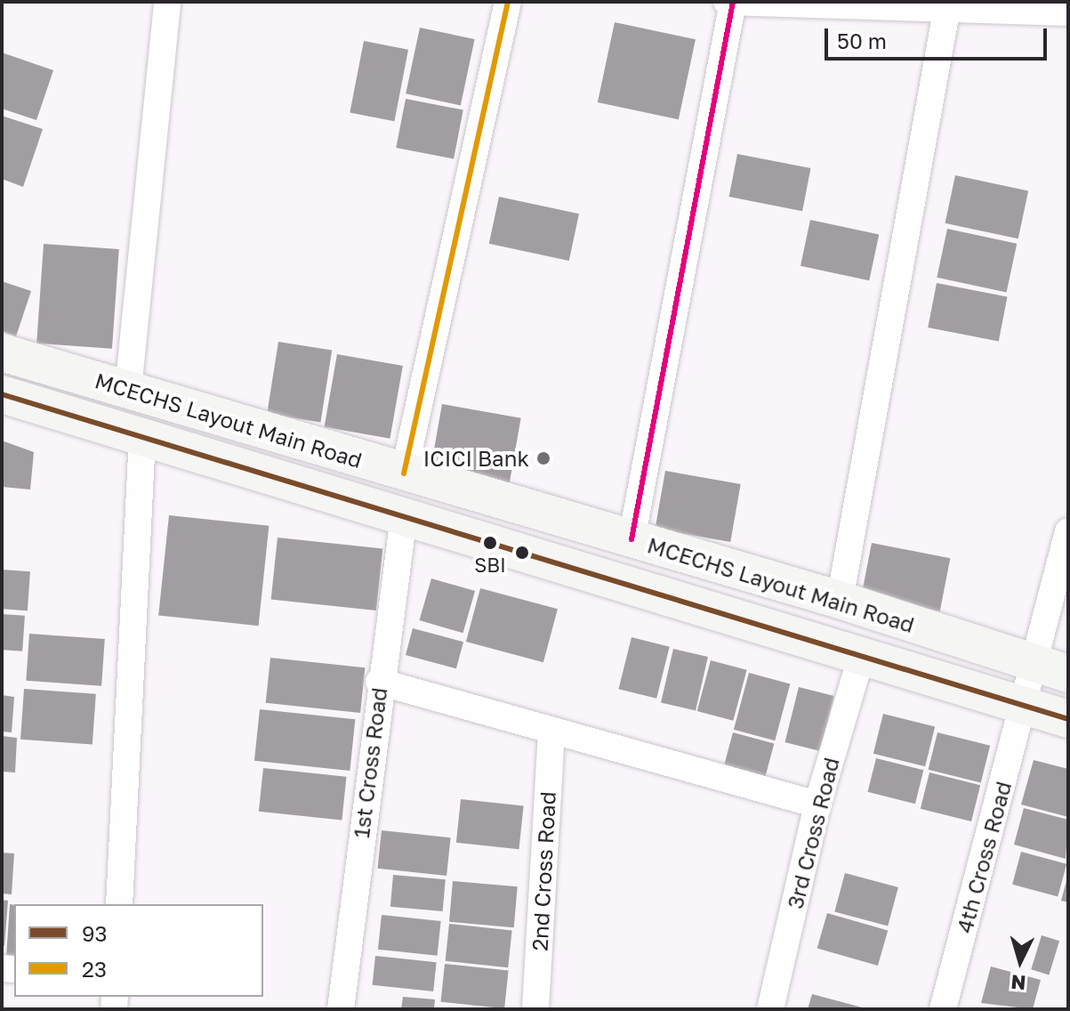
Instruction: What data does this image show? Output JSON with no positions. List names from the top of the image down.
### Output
{
  "streets": {
    "main road": ["MCECHS Layout Main Road"],
    "street": [
      "1st Cross Road",
      "3rd Cross Road",
      "4th Cross Road",
      "2nd Cross Road"
    ]
  },
  "crossings": [
    ["MCECHS Layout Main Road", "1st Cross Road"],
    ["MCECHS Layout Main Road", "3rd Cross Road"],
    ["MCECHS Layout Main Road", "4th Cross Road"]
  ],
  "places": ["ICICI Bank", "SBI"],
  "lines": ["transit line 23", "transit line 93"],
  "legend": ["93", "23"],
  "scale_bar": "50 m",
  "north": "bottom"
}
